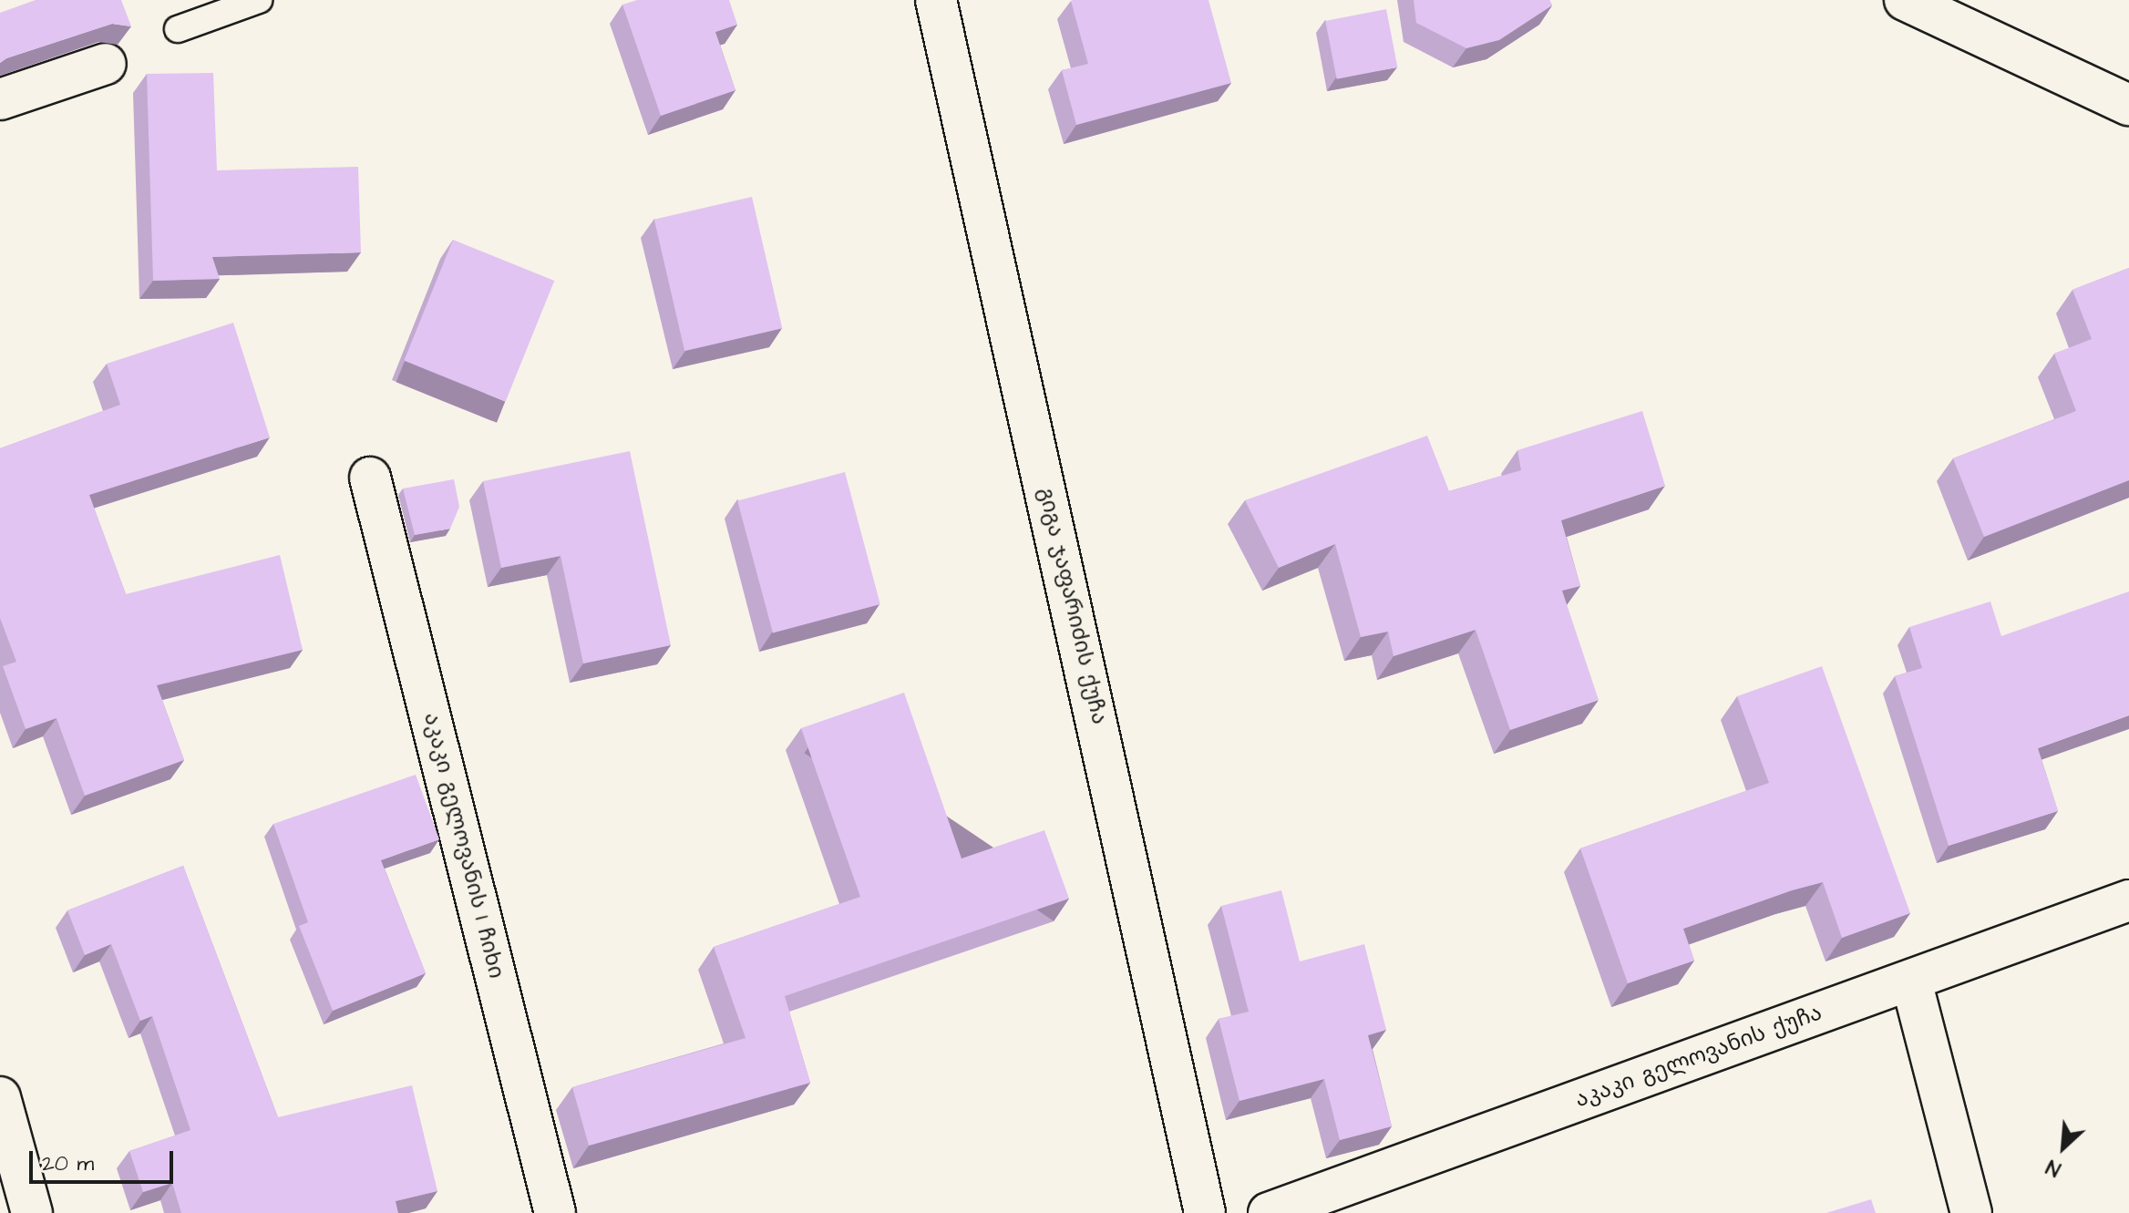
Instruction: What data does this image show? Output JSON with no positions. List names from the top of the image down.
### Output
{
  "streets": {
    "street": ["გიგა ჯაფარიძის ქუჩა", "აკაკი გელოვანის I ჩიხი", "აკაკი გელოვანის ქუჩა"]
  },
  "scale_bar": "20 m",
  "north": "bottom left"
}
